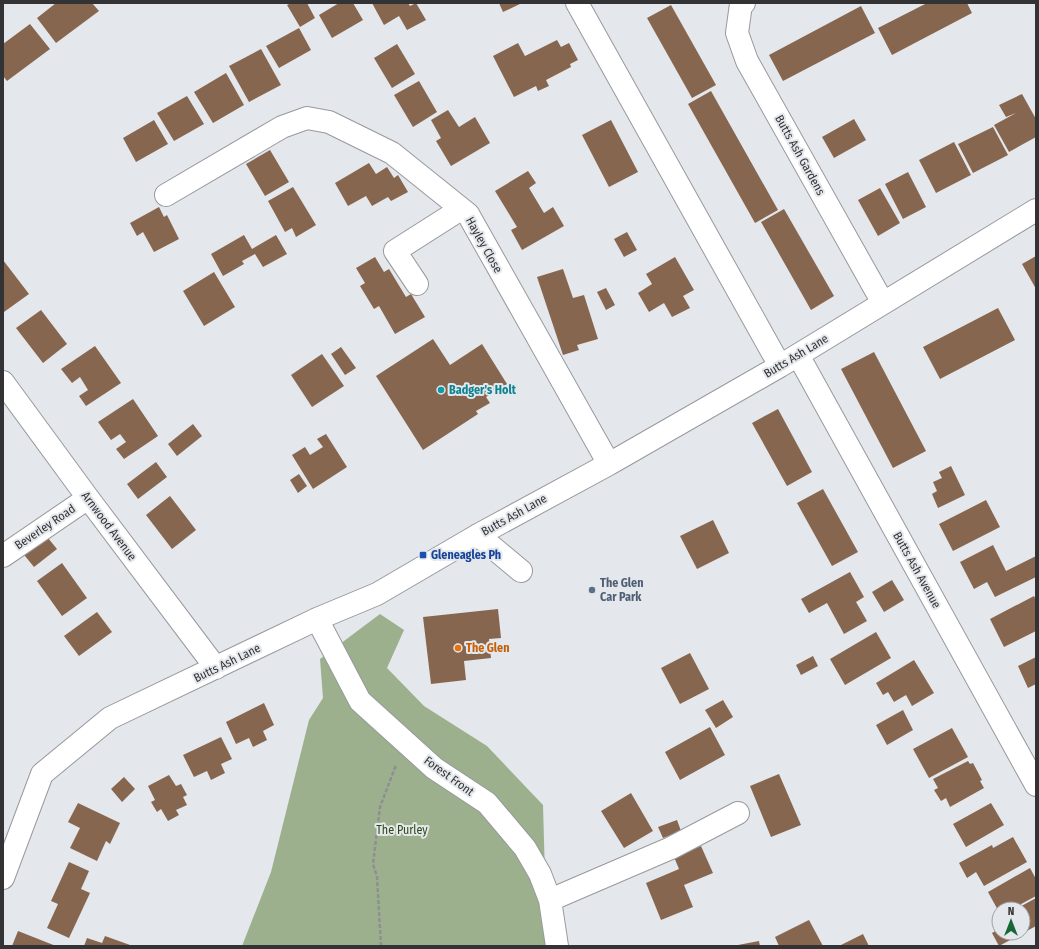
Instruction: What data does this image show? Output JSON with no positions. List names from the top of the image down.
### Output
{
  "streets": {
    "street": [
      "Butts Ash Gardens",
      "Hayley Close",
      "Butts Ash Lane",
      "Arnwood Avenue",
      "Beverley Road",
      "Butts Ash Avenue",
      "Forest Front"
    ]
  },
  "crossings": [
    ["Butts Ash Gardens", "Butts Ash Lane"],
    ["Hayley Close", "Butts Ash Lane"],
    ["Butts Ash Lane", "Arnwood Avenue"],
    ["Butts Ash Lane", "Butts Ash Avenue"],
    ["Butts Ash Lane", "Forest Front"],
    ["Arnwood Avenue", "Beverley Road"]
  ],
  "parks": ["The Purley"],
  "places": {
    "other": ["Badger's Holt", "The Glen Car Park", "The Glen"],
    "transit": ["Gleneagles Ph"]
  },
  "north": "top"
}
